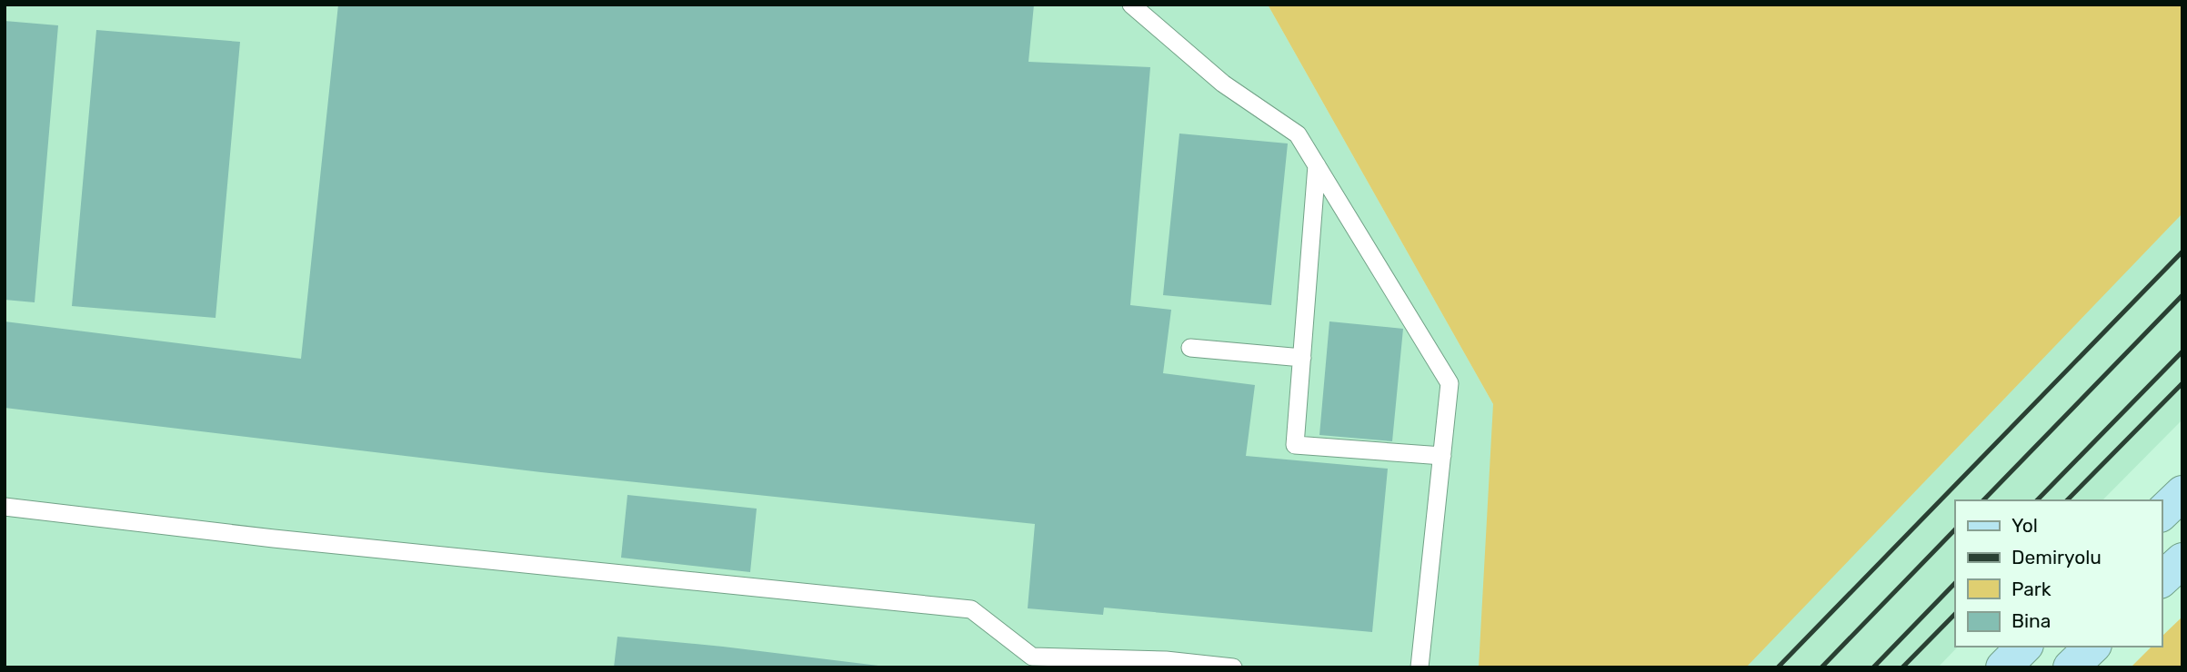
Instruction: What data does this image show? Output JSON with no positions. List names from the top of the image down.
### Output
{
  "legend": [
    "Yol",
    "Demiryolu",
    "Park",
    "Bina"
  ]
}
